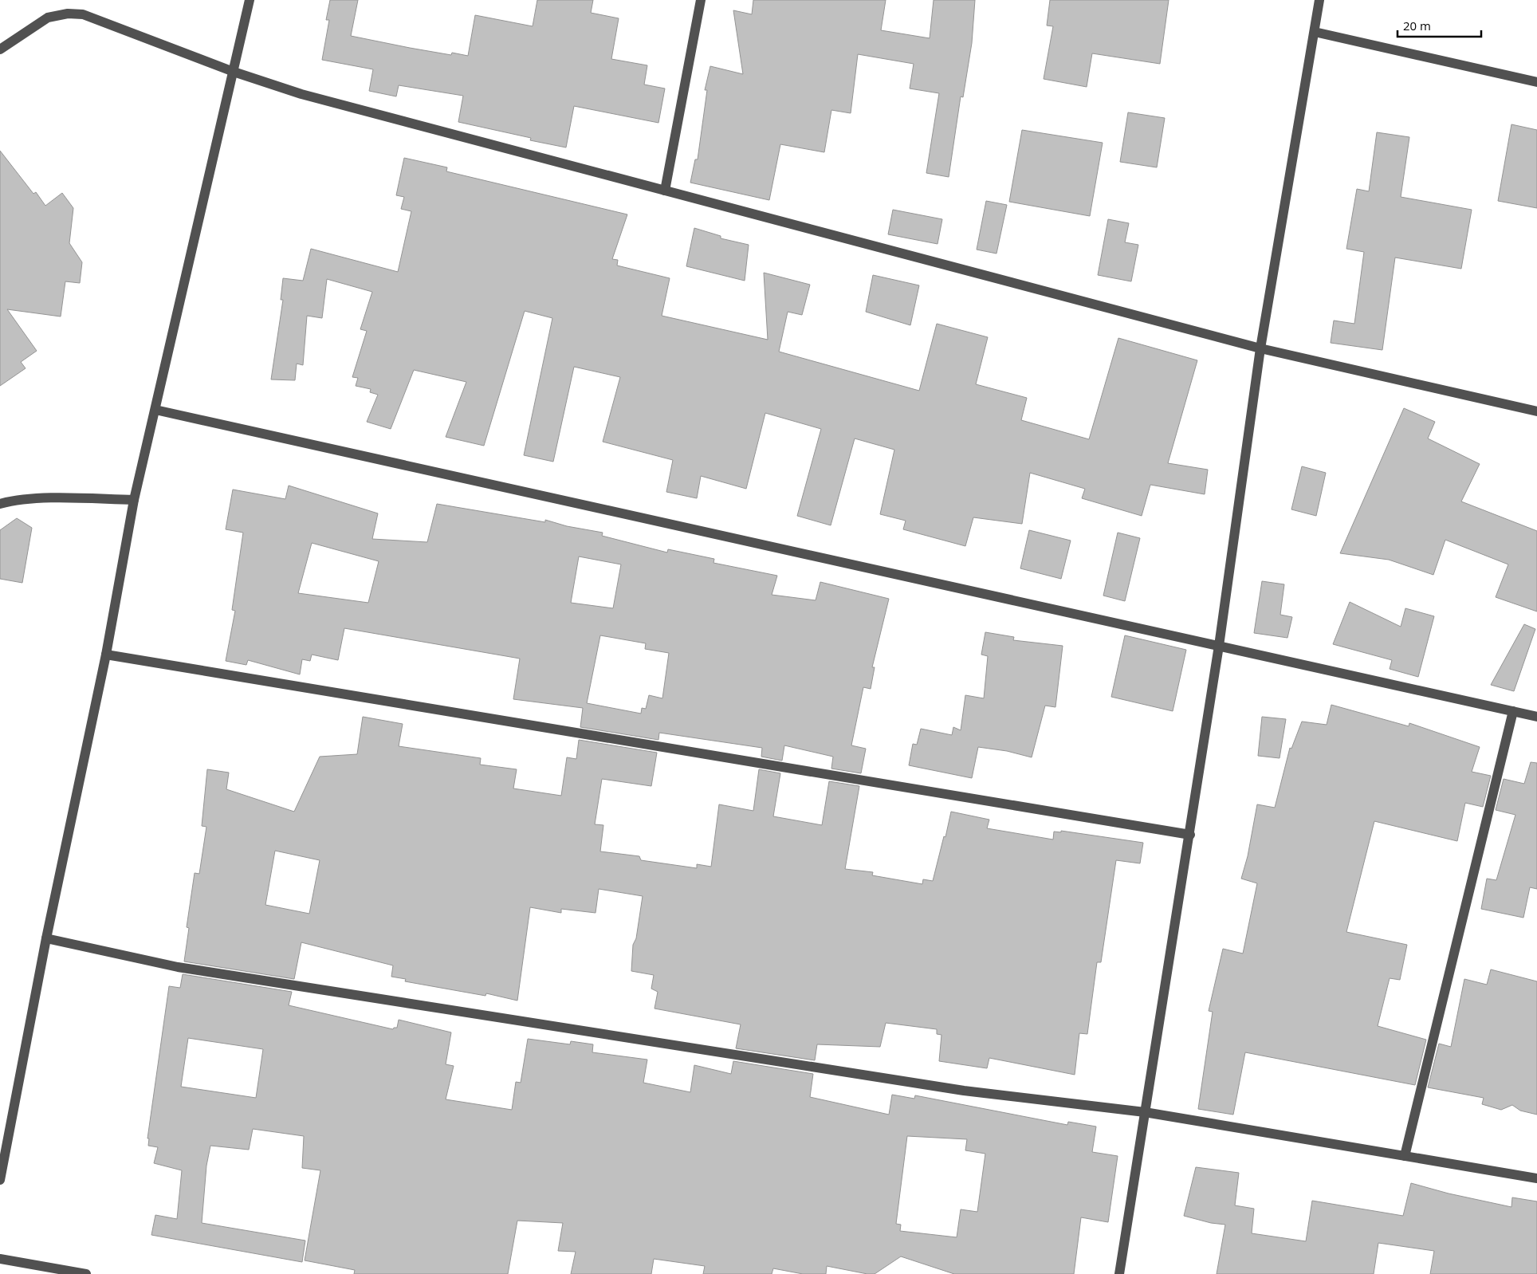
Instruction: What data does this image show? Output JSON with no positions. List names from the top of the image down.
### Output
{
  "scale_bar": "20 m"
}
